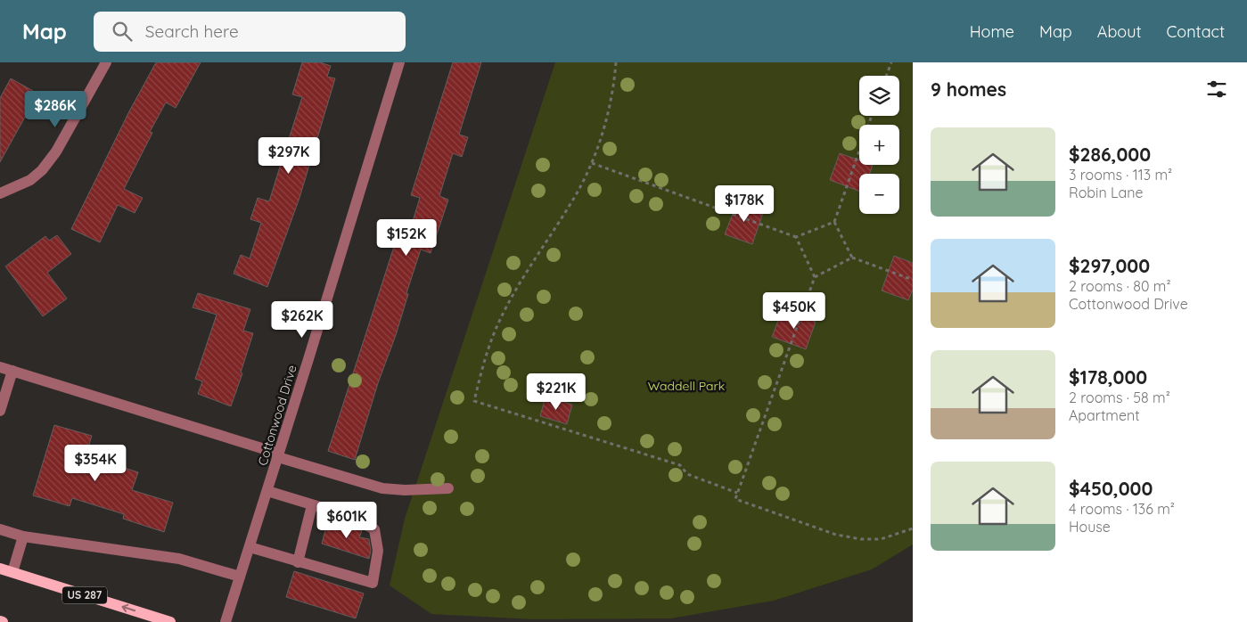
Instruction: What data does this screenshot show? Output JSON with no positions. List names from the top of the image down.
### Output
{
  "streets": {
    "main road": ["US 287"],
    "street": ["Cottonwood Drive"]
  },
  "parks": ["Waddell Park"],
  "page": {
    "header": "Map",
    "search": "Search here",
    "nav": [
      "Home",
      "Map",
      "About",
      "Contact"
    ],
    "heading": "9 homes",
    "map_buttons": ["+", "−"],
    "price": [
      "$286K",
      "$297K",
      "$178K",
      "$152K",
      "$450K",
      "$262K",
      "$221K",
      "$354K",
      "$601K"
    ],
    "list": [
      {
        "name": "$286,000",
        "note": "3 rooms · 113 m² · Robin Lane"
      },
      {
        "name": "$297,000",
        "note": "2 rooms · 80 m² · Cottonwood Drive"
      },
      {
        "name": "$178,000",
        "note": "2 rooms · 58 m² · Apartment"
      },
      {
        "name": "$450,000",
        "note": "4 rooms · 136 m² · House"
      }
    ]
  }
}
